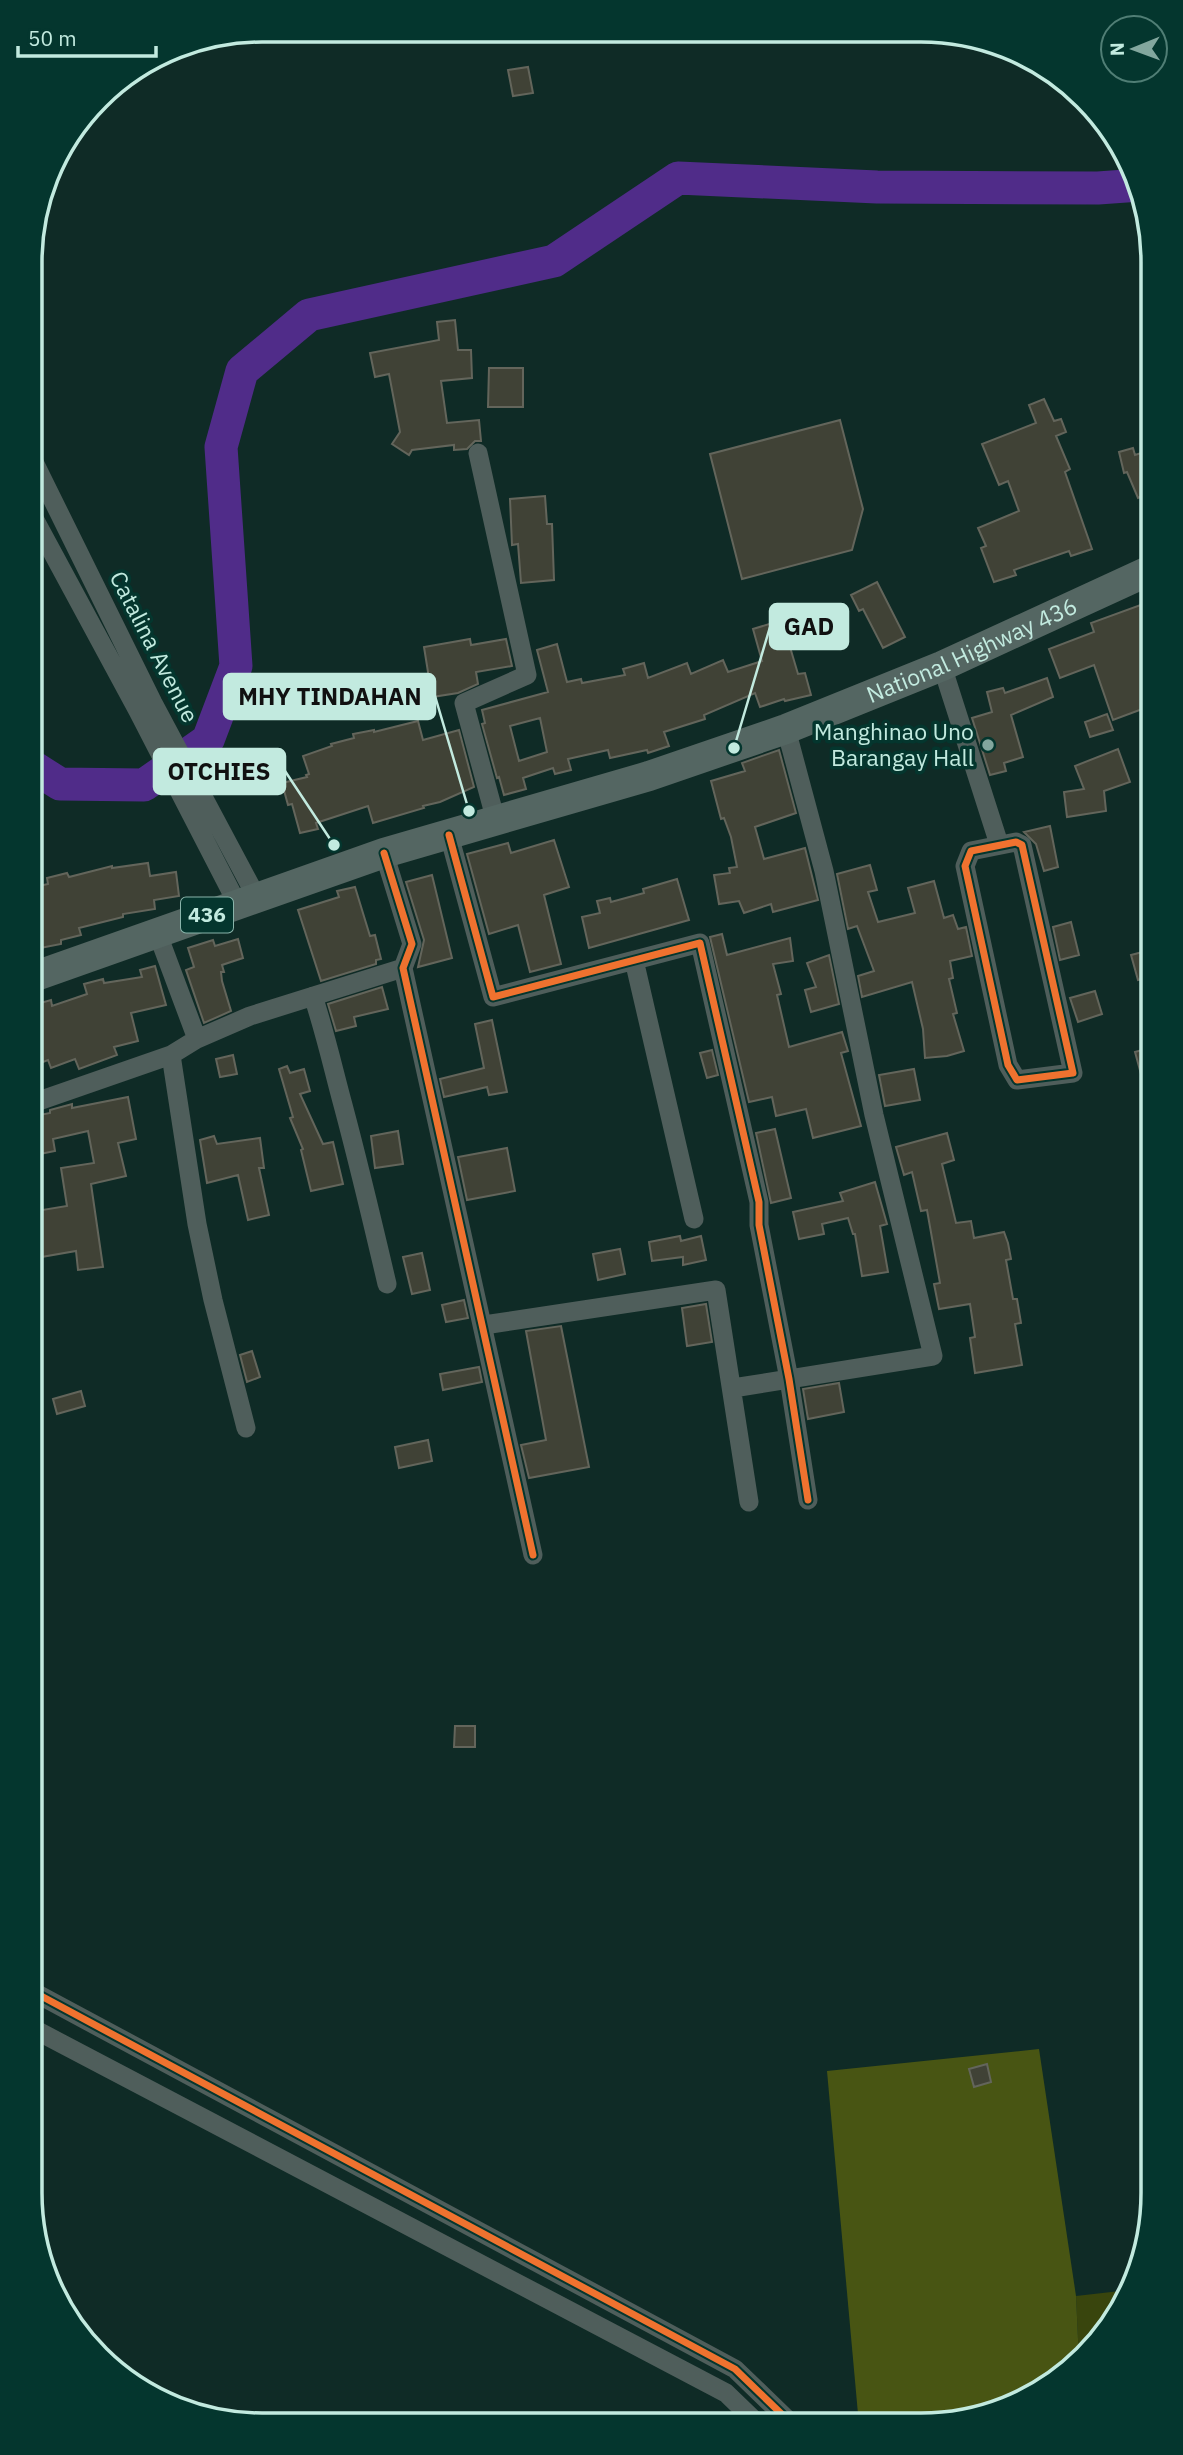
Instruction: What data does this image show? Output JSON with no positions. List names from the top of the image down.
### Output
{
  "streets": {
    "main road": ["National Highway 436", "436"],
    "street": ["Catalina Avenue"]
  },
  "crossings": [
    ["Catalina Avenue", "National Highway 436"]
  ],
  "places": [
    "Manghinao Uno Barangay Hall",
    "GAD",
    "MHY TINDAHAN",
    "OTCHIES"
  ],
  "scale_bar": "50 m",
  "north": "left"
}
